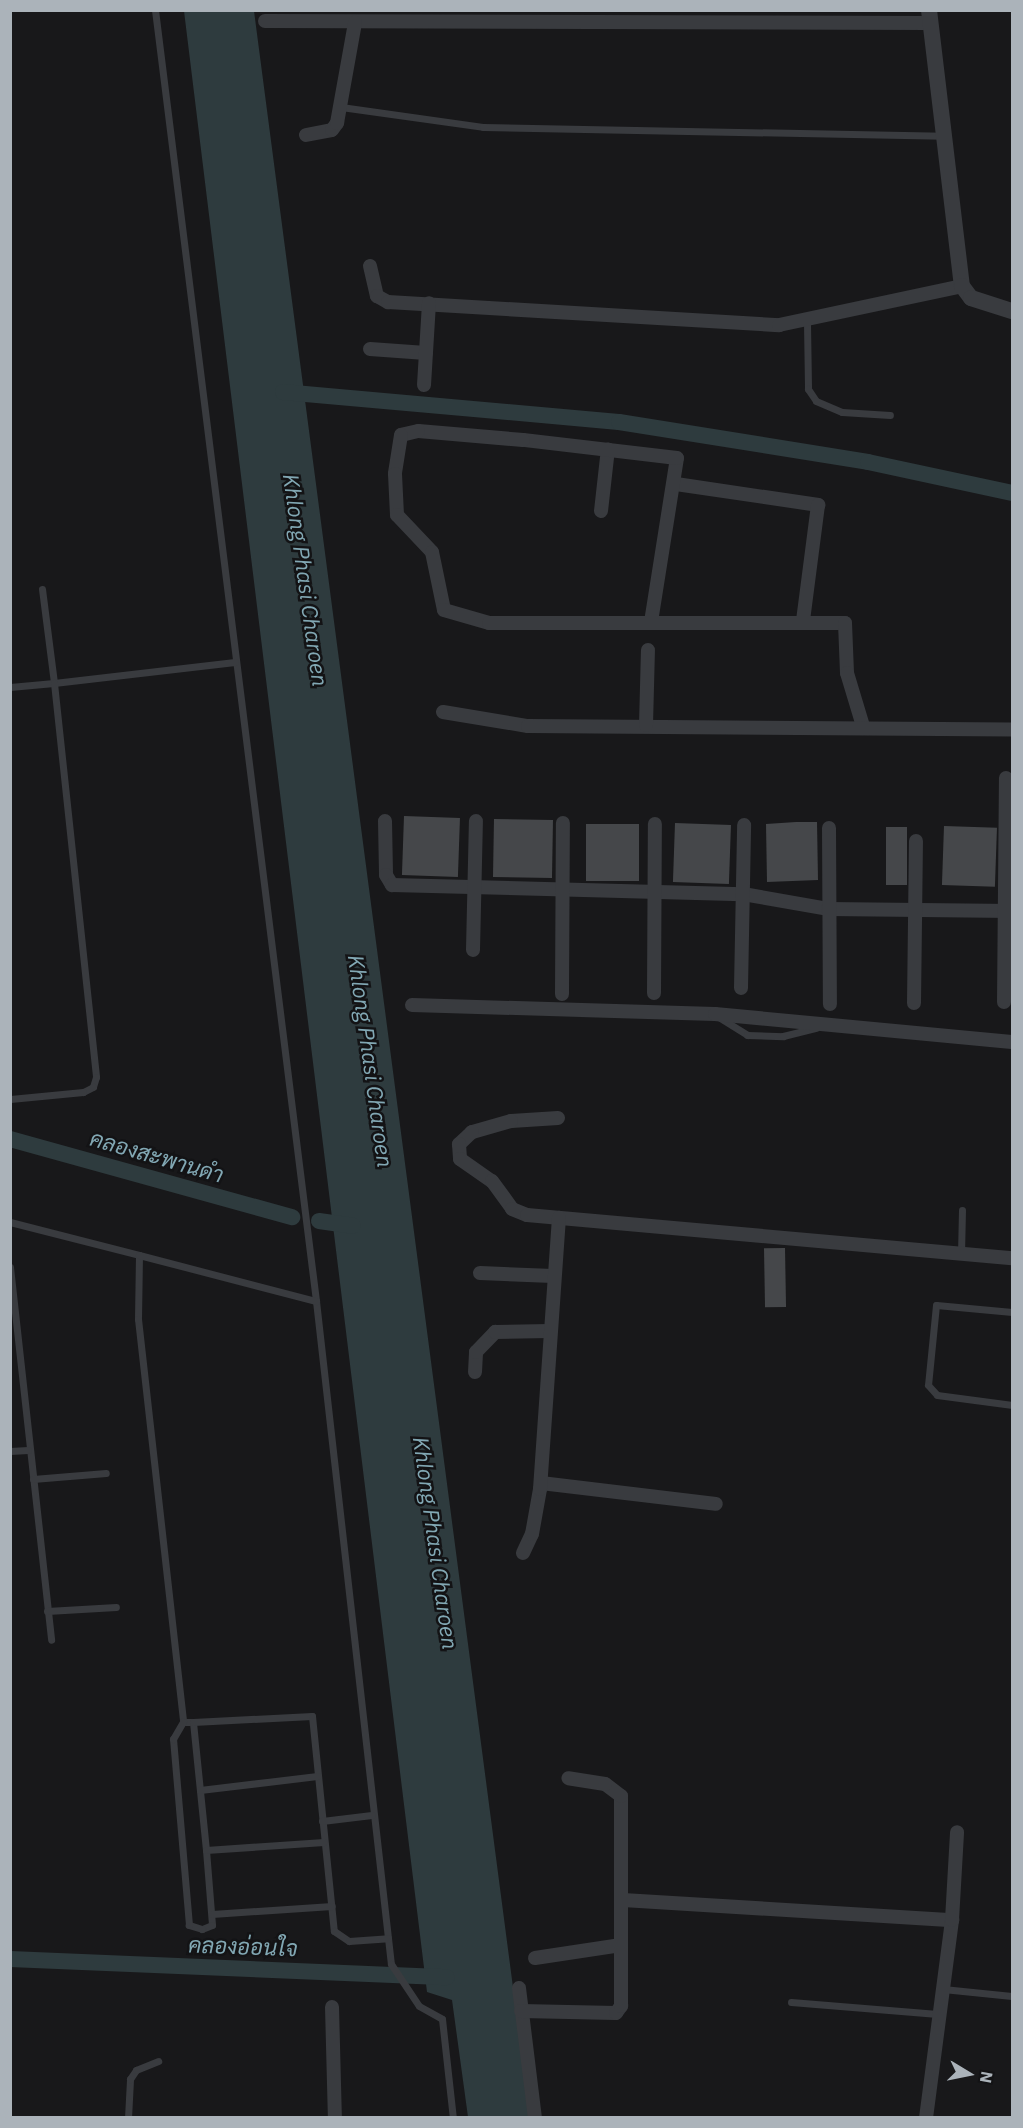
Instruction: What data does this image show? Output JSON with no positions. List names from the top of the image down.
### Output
{
  "water": ["Khlong Phasi Charoen", "คลองสะพานดำ", "คลองอ่อนใจ"],
  "north": "right"
}
